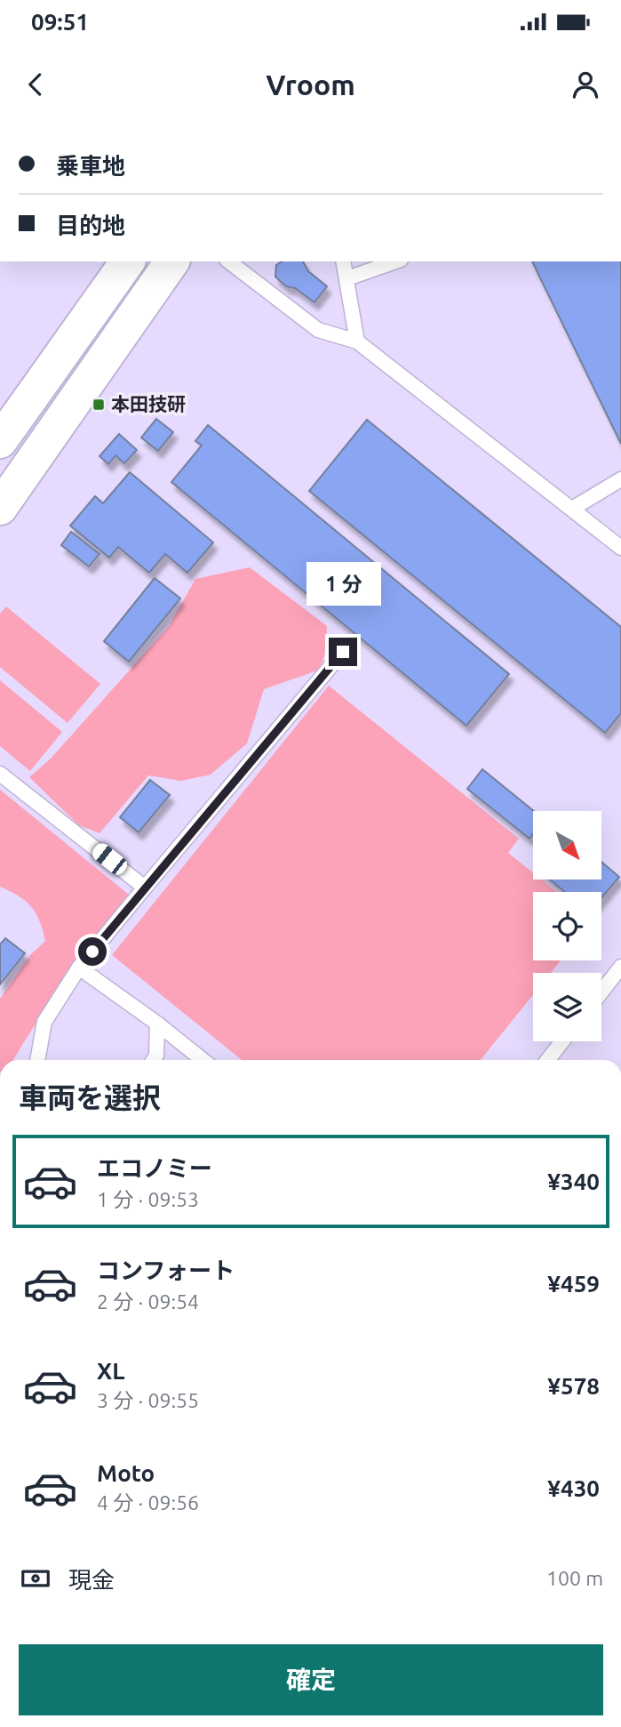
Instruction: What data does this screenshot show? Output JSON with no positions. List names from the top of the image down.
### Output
{
  "places": {
    "transit": ["本田技研"]
  },
  "north": "bottom right",
  "page": {
    "status": "09:51",
    "header": "Vroom",
    "banner": ["乗車地", "目的地"],
    "bubble": "1 分",
    "heading": "車両を選択",
    "list": [
      {
        "name": "エコノミー",
        "note": "1 分 · 09:53",
        "value": "¥340"
      },
      {
        "name": "コンフォート",
        "note": "2 分 · 09:54",
        "value": "¥459"
      },
      {
        "name": "XL",
        "note": "3 分 · 09:55",
        "value": "¥578"
      },
      {
        "name": "Moto",
        "note": "4 分 · 09:56",
        "value": "¥430"
      }
    ],
    "pay": ["現金", "100 m"],
    "buttons": "確定"
  }
}
